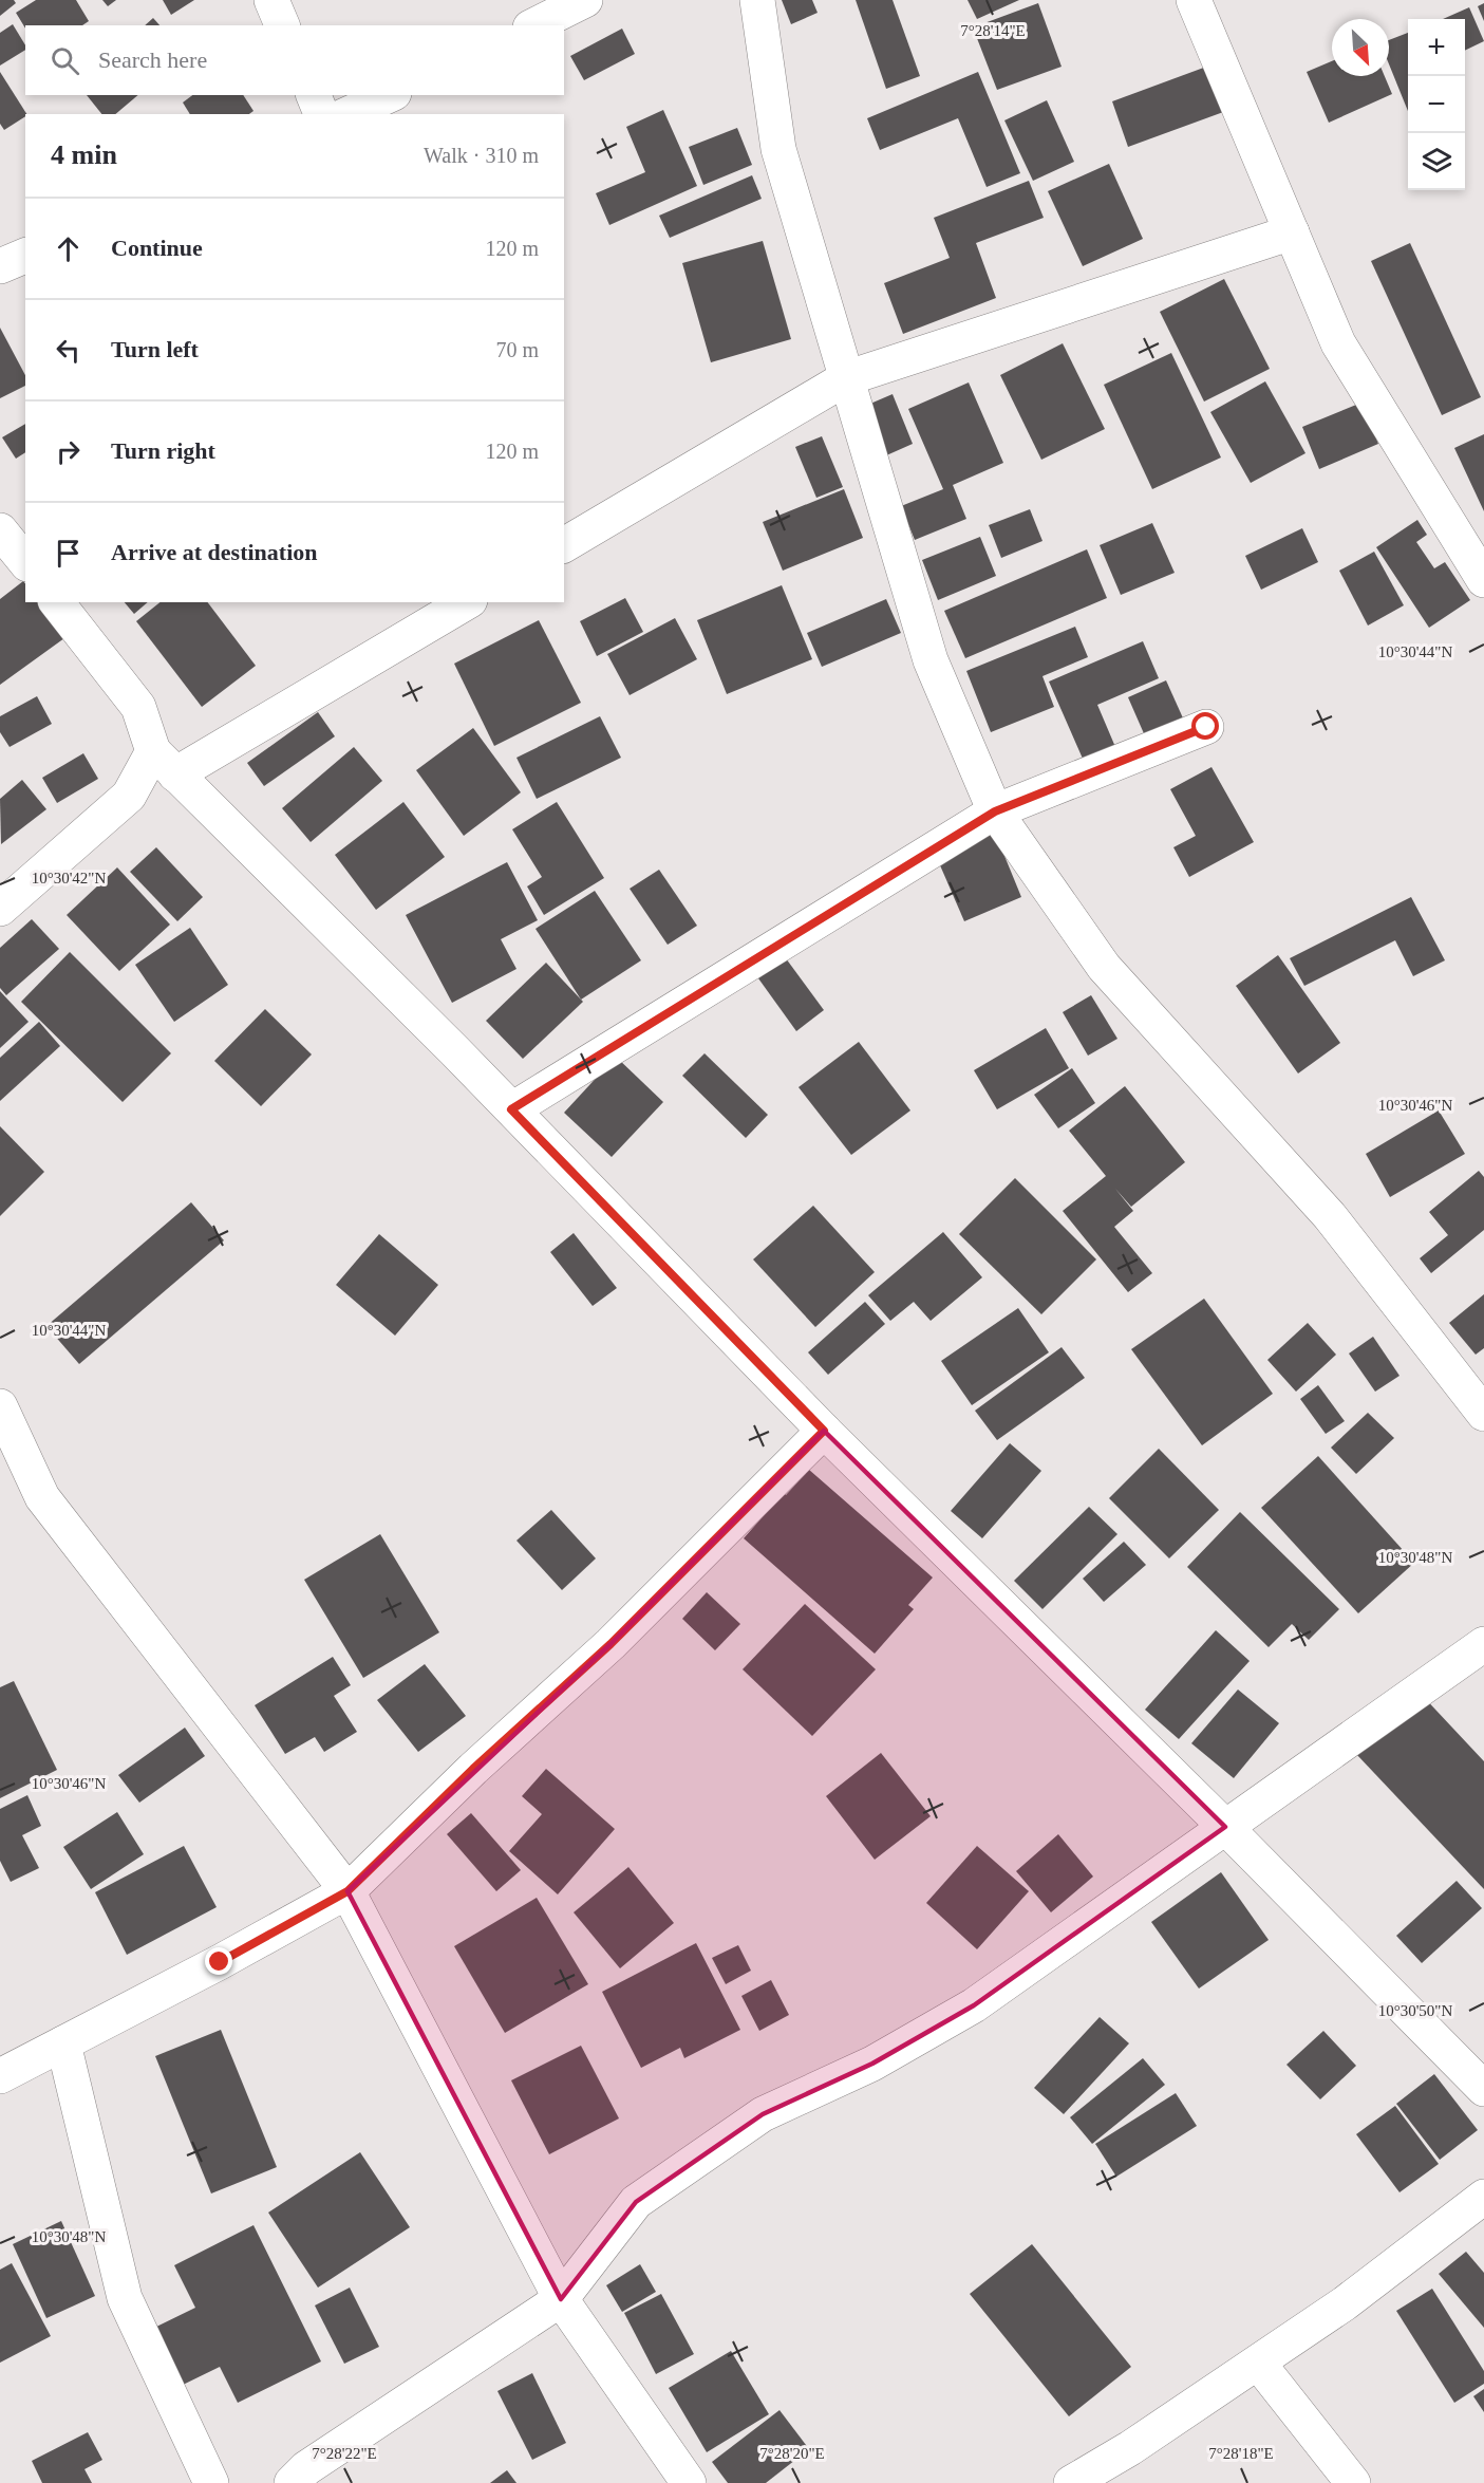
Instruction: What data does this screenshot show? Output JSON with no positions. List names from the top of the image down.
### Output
{
  "north": "bottom right",
  "page": {
    "map_buttons": ["+", "−"],
    "search": "Search here",
    "heading": ["4 min", "Walk · 310 m"],
    "list": [
      ["Continue", "120 m"],
      ["Turn left", "70 m"],
      ["Turn right", "120 m"],
      "Arrive at destination"
    ]
  },
  "coordinates": [
    "7°28'14\"E",
    "10°30'44\"N",
    "10°30'42\"N",
    "10°30'46\"N",
    "10°30'48\"N",
    "10°30'50\"N",
    "7°28'22\"E",
    "7°28'20\"E",
    "7°28'18\"E"
  ]
}
